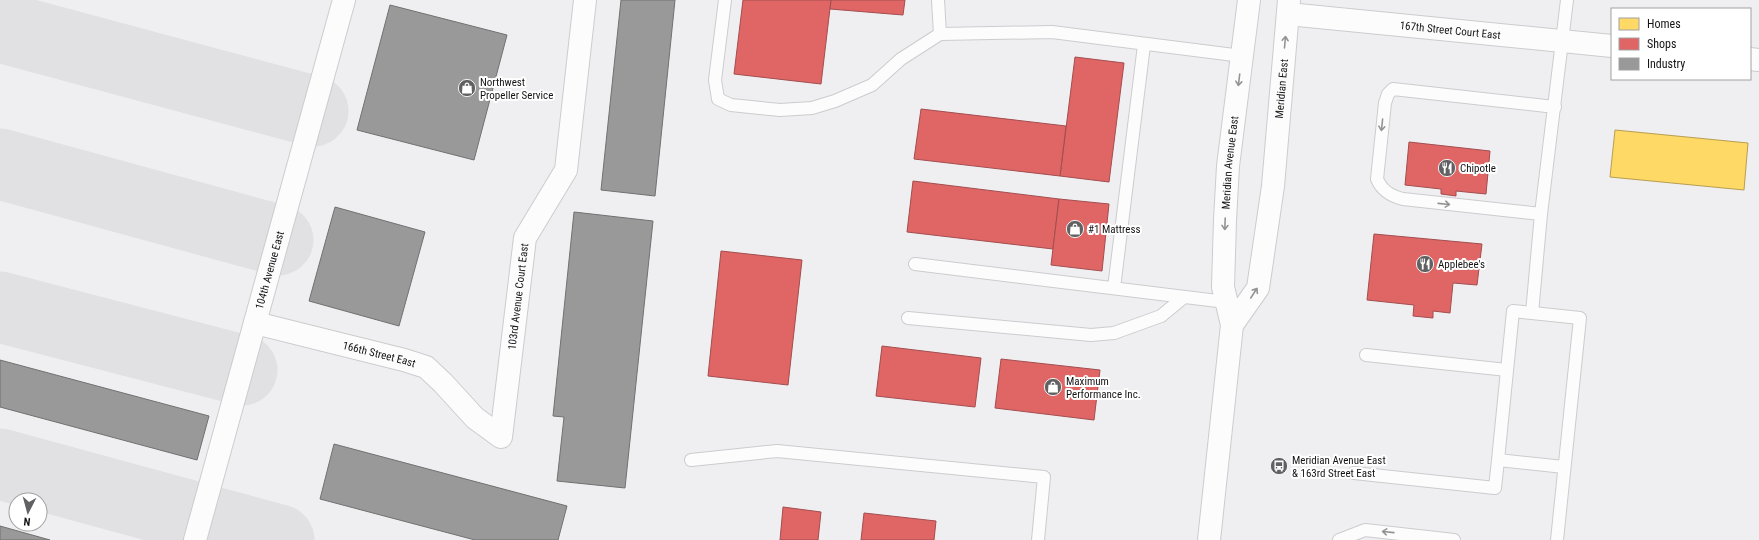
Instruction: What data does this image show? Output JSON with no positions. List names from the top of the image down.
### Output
{
  "streets": {
    "street": [
      "167th Street Court East",
      "Meridian East",
      "Meridian Avenue East",
      "104th Avenue East",
      "103rd Avenue Court East",
      "166th Street East"
    ]
  },
  "crossings": [
    ["167th Street Court East", "Meridian East"],
    ["Meridian East", "Meridian Avenue East"],
    ["104th Avenue East", "166th Street East"],
    ["103rd Avenue Court East", "166th Street East"]
  ],
  "one_way": ["Meridian East"],
  "places": {
    "shop": ["Northwest Propeller Service", "#1 Mattress", "Maximum Performance Inc."],
    "restaurant": ["Chipotle", "Applebee's"],
    "bus stop": ["Meridian Avenue East & 163rd Street East"]
  },
  "legend": ["Homes", "Shops", "Industry"],
  "north": "bottom"
}
